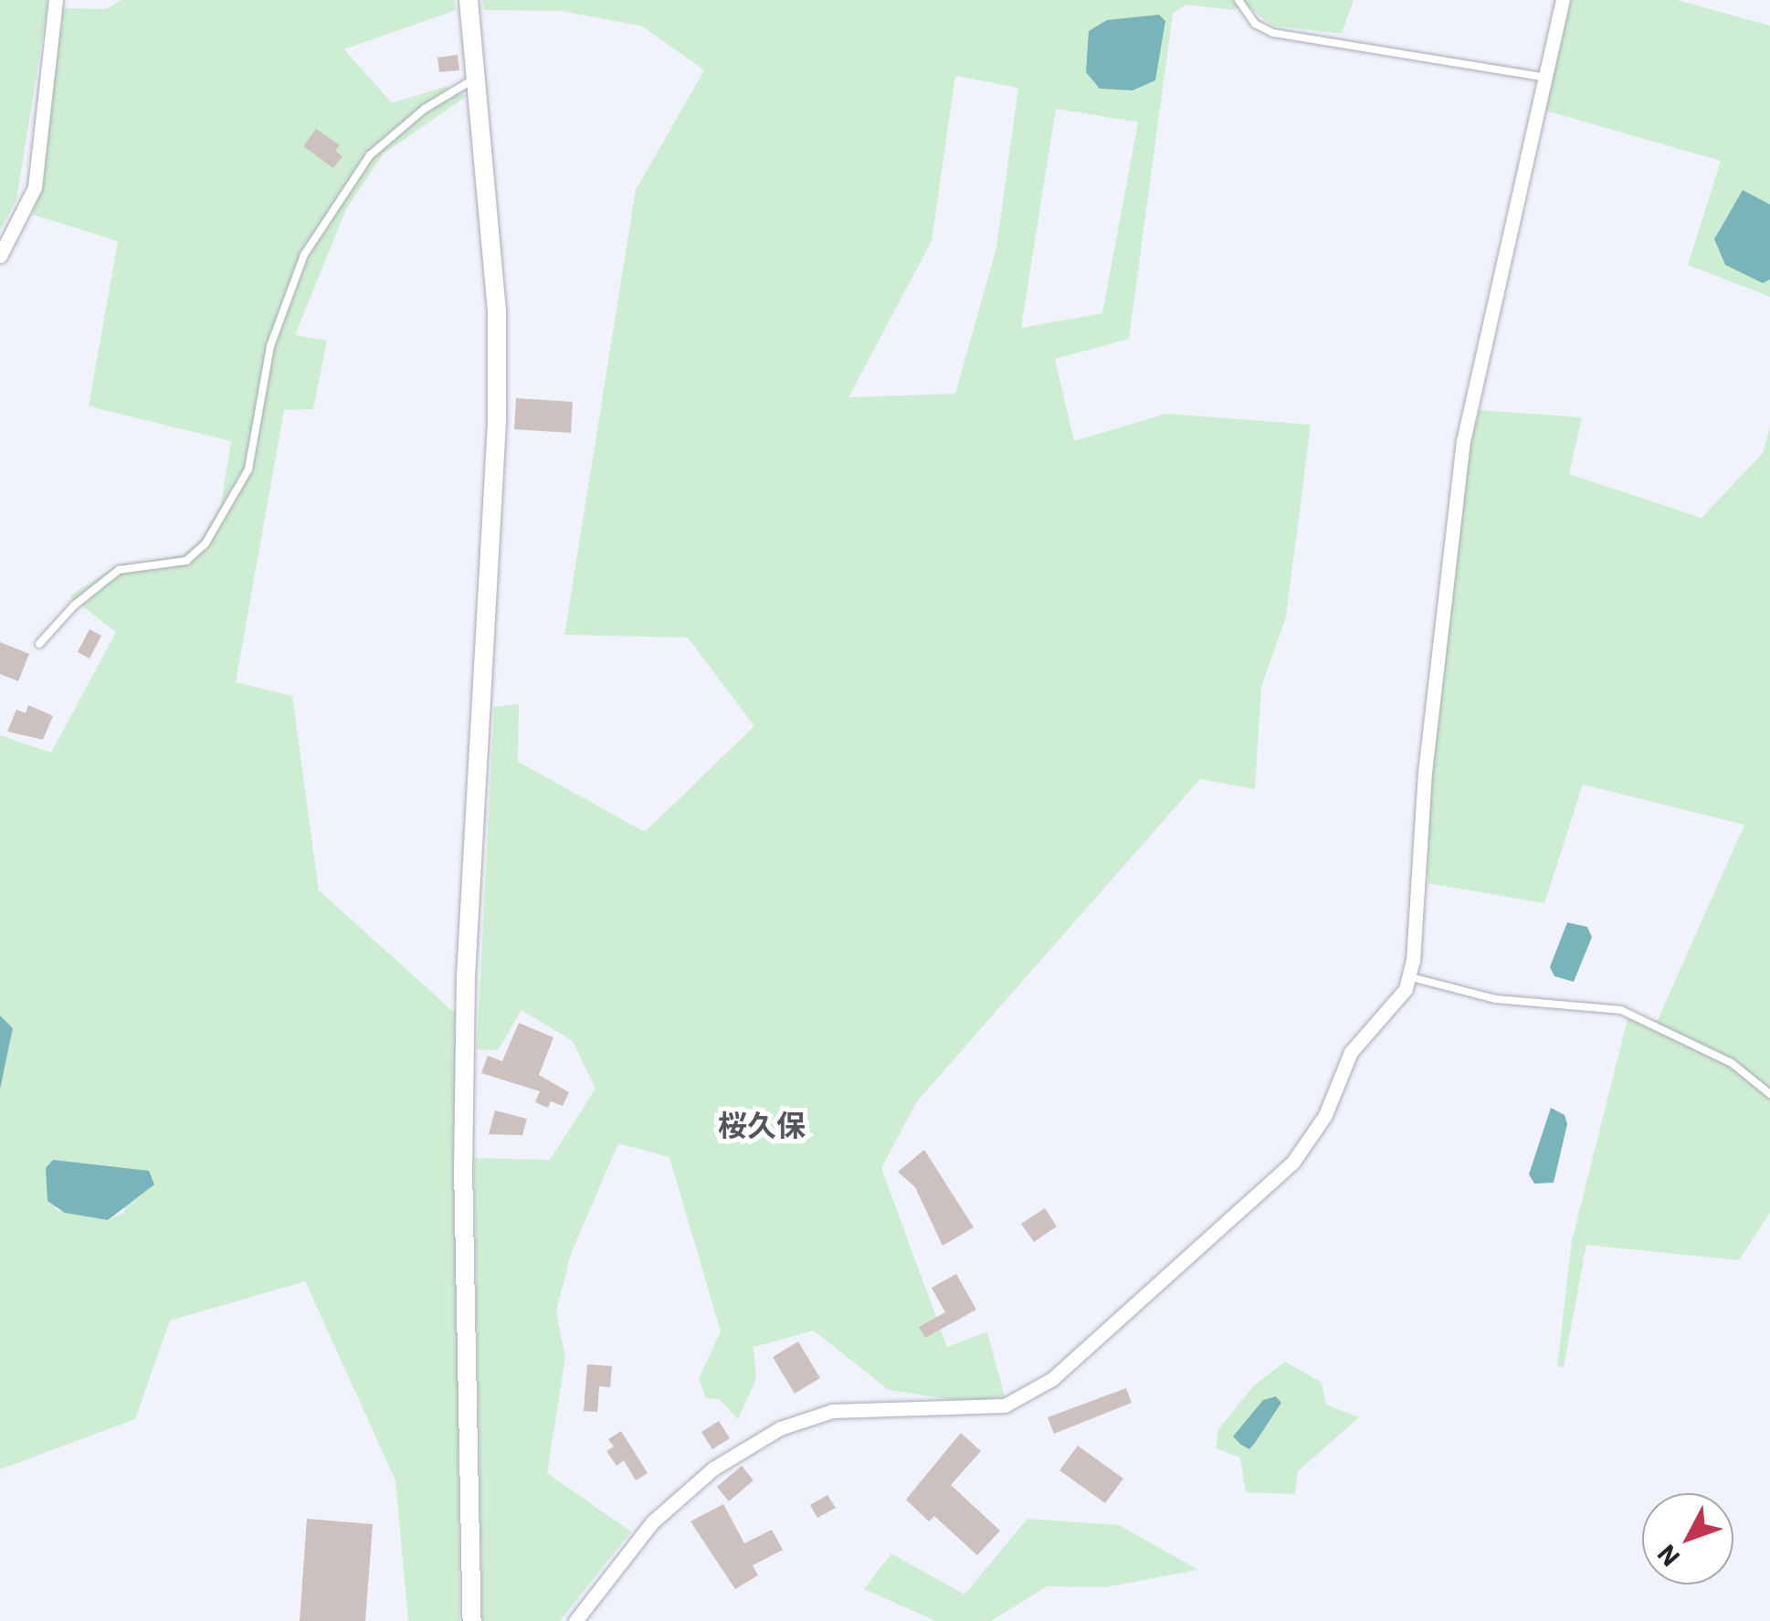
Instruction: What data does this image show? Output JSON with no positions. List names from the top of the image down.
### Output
{
  "districts": ["桜久保"],
  "north": "bottom left"
}
